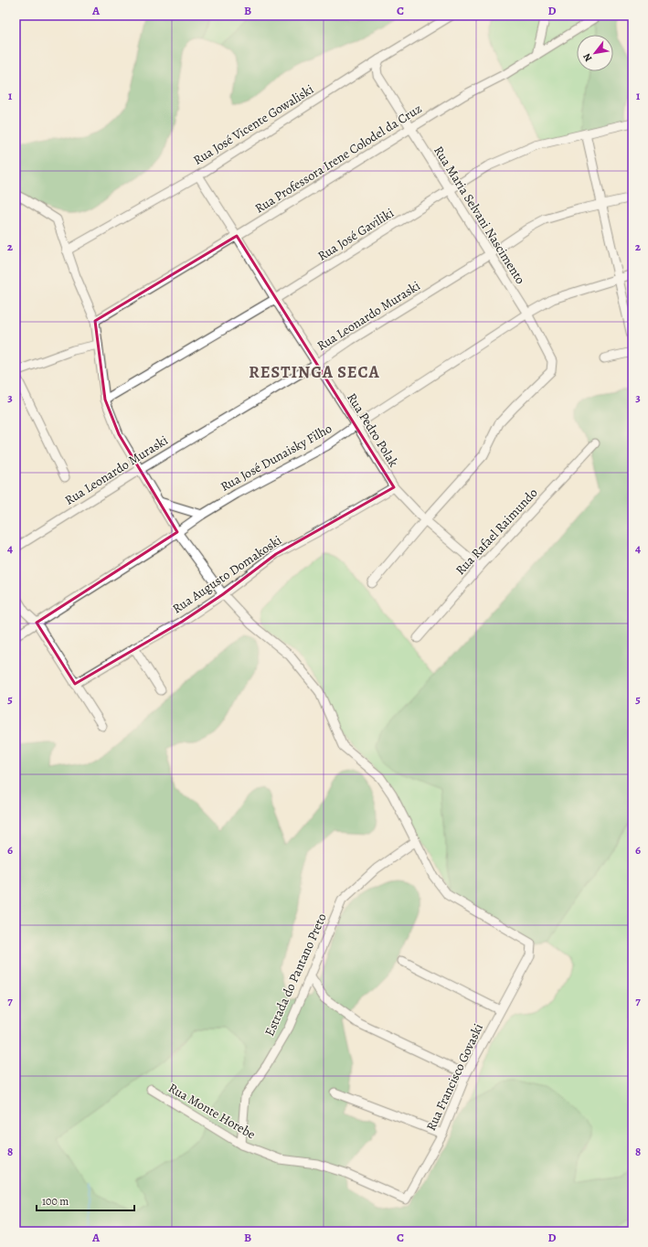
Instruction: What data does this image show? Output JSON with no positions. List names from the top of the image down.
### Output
{
  "streets": {
    "street": [
      "Rua José Vicente Gowaliski",
      "Rua Professora Irene Colodel da Cruz",
      "Rua Maria Selvani Nascimento",
      "Rua José Gaviliki",
      "Rua Leonardo Muraski",
      "Rua Pedro Polak",
      "Rua José Dunaisky Filho",
      "Rua Rafael Raimundo",
      "Rua Augusto Domakoski",
      "Estrada do Pantano Preto",
      "Rua Francisco Govaski",
      "Rua Monte Horebe"
    ]
  },
  "crossings": [
    ["Rua José Vicente Gowaliski", "Rua Maria Selvani Nascimento"],
    ["Rua José Vicente Gowaliski", "Rua Pedro Polak"],
    ["Rua Professora Irene Colodel da Cruz", "Rua Maria Selvani Nascimento"],
    ["Rua Professora Irene Colodel da Cruz", "Rua Pedro Polak"],
    ["Rua Maria Selvani Nascimento", "Rua José Gaviliki"],
    ["Rua Maria Selvani Nascimento", "Rua Leonardo Muraski"],
    ["Rua Maria Selvani Nascimento", "Rua Pedro Polak"],
    ["Rua Maria Selvani Nascimento", "Rua José Dunaisky Filho"],
    ["Rua José Gaviliki", "Rua Pedro Polak"],
    ["Rua Leonardo Muraski", "Rua Pedro Polak"],
    ["Rua Pedro Polak", "Rua José Dunaisky Filho"],
    ["Rua Pedro Polak", "Rua Rafael Raimundo"],
    ["Rua Pedro Polak", "Rua Augusto Domakoski"],
    ["Estrada do Pantano Preto", "Rua Francisco Govaski"],
    ["Estrada do Pantano Preto", "Rua Monte Horebe"],
    ["Rua Francisco Govaski", "Rua Monte Horebe"]
  ],
  "districts": ["RESTINGA SECA"],
  "scale_bar": "100 m",
  "north": "bottom left",
  "grid": {
    "columns": [
      "A",
      "B",
      "C",
      "D"
    ],
    "rows": [
      "1",
      "2",
      "3",
      "4",
      "5",
      "6",
      "7",
      "8"
    ]
  }
}
